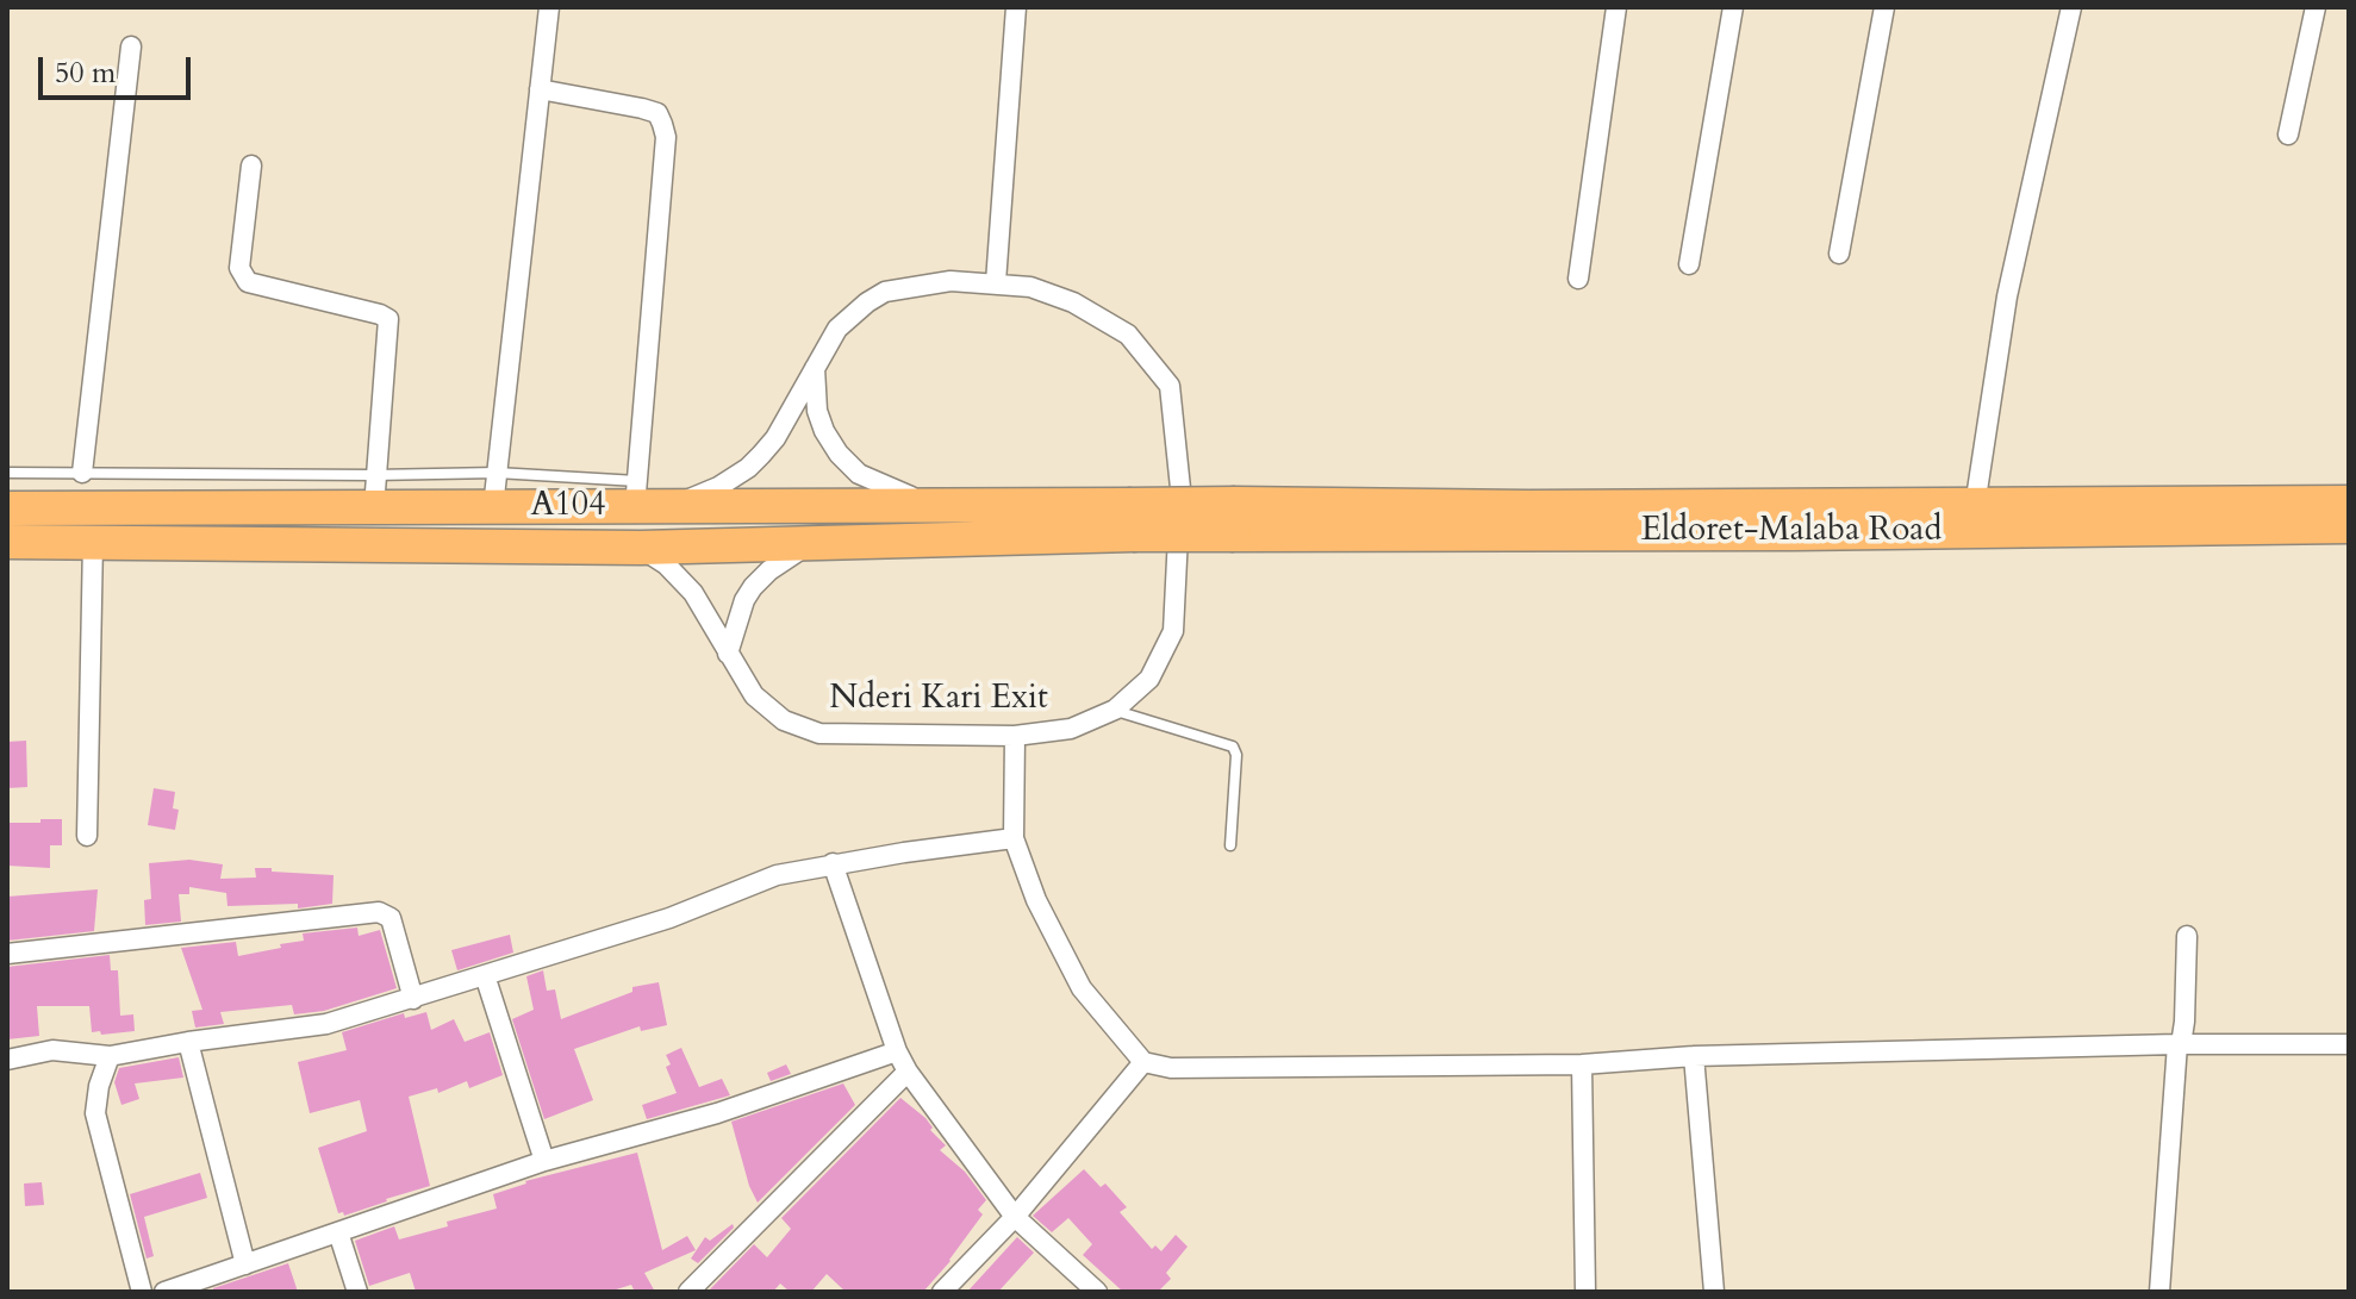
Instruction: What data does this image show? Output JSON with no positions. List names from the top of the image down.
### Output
{
  "streets": {
    "highway": ["A104", "Eldoret-Malaba Road"],
    "street": ["Nderi Kari Exit"]
  },
  "scale_bar": "50 m"
}
